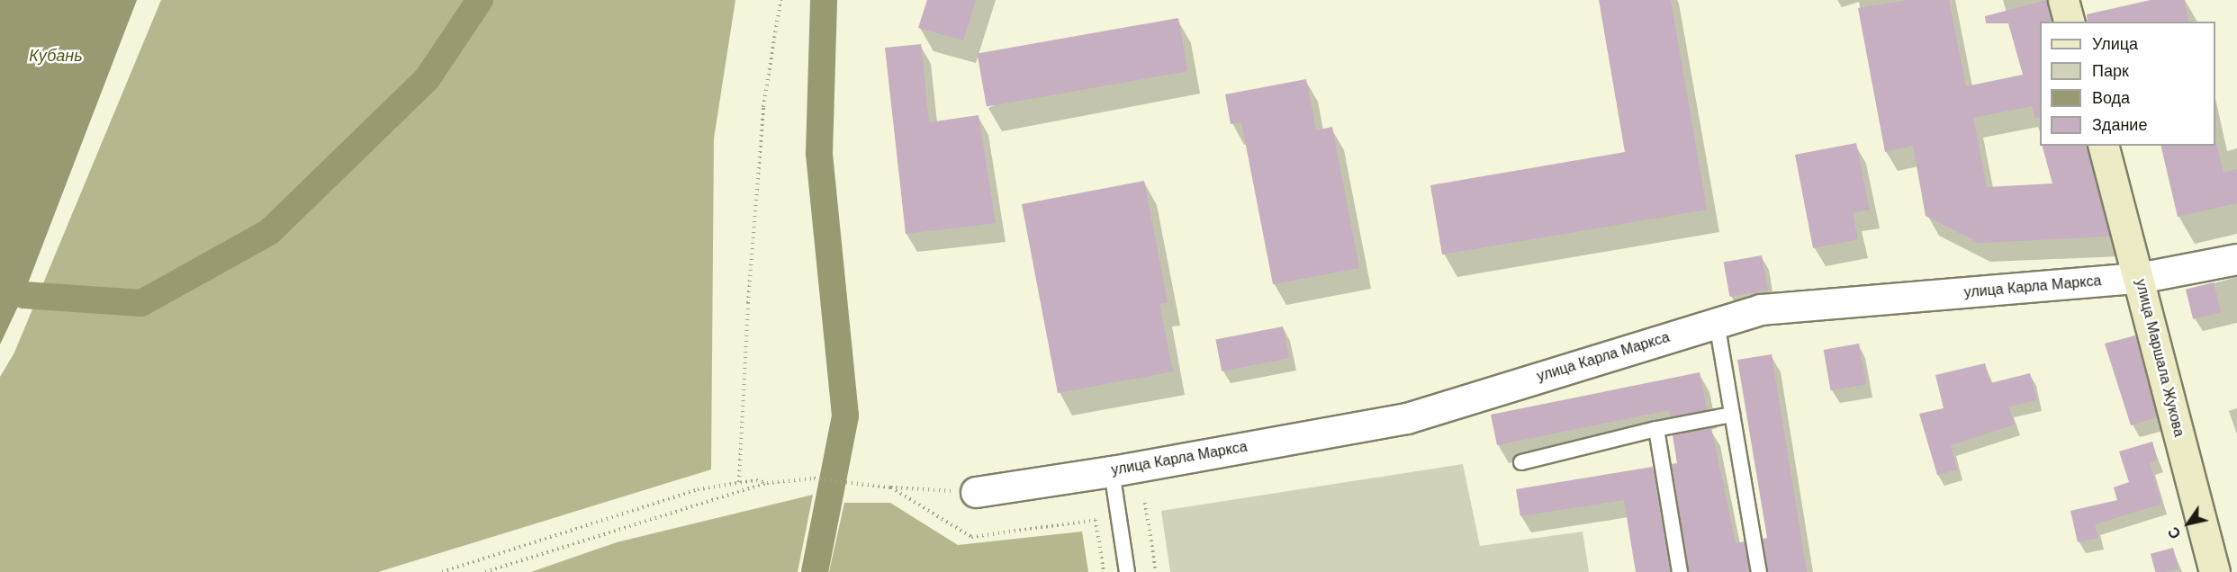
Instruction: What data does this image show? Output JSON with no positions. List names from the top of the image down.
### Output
{
  "streets": {
    "main road": ["улица Маршала Жукова"],
    "street": ["улица Карла Маркса"]
  },
  "crossings": [
    ["улица Карла Маркса", "улица Маршала Жукова"]
  ],
  "water": ["Кубань"],
  "legend": [
    "Улица",
    "Парк",
    "Вода",
    "Здание"
  ],
  "north": "bottom left"
}
